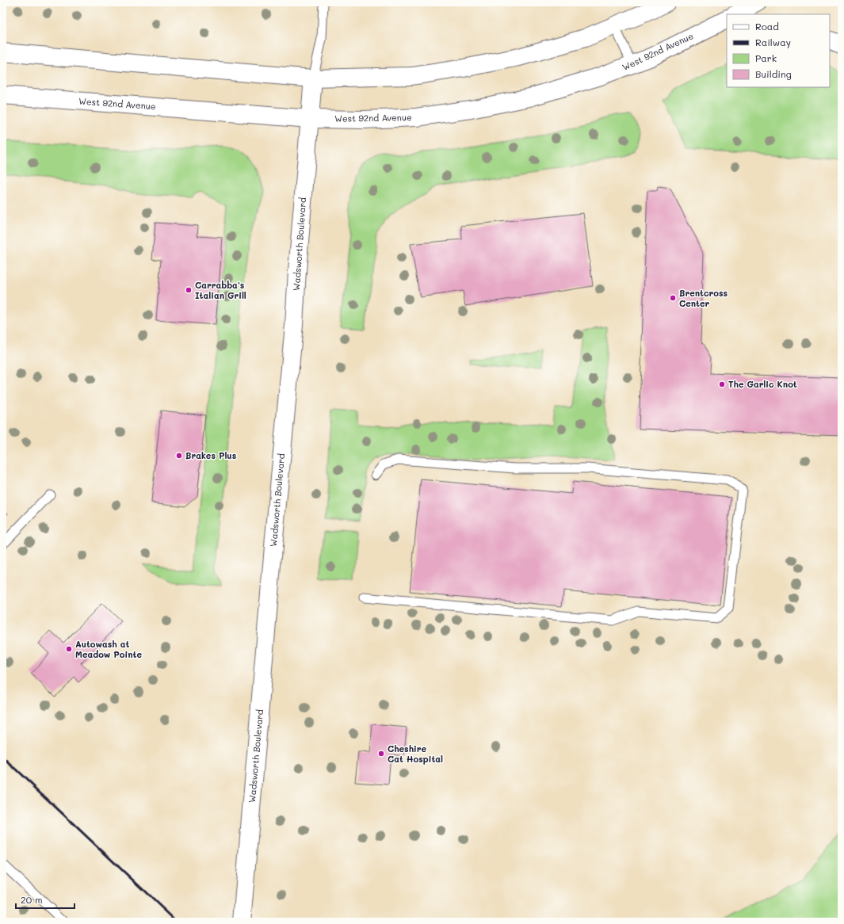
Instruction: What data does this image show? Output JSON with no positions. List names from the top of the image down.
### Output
{
  "streets": {
    "main road": ["West 92nd Avenue", "Wadsworth Boulevard"]
  },
  "crossings": [
    ["West 92nd Avenue", "Wadsworth Boulevard"]
  ],
  "places": [
    "Carrabba's Italian Grill",
    "Brentcross Center",
    "The Garlic Knot",
    "Brakes Plus",
    "Autowash at Meadow Pointe",
    "Cheshire Cat Hospital"
  ],
  "legend": [
    "Road",
    "Railway",
    "Park",
    "Building"
  ],
  "scale_bar": "20 m"
}
